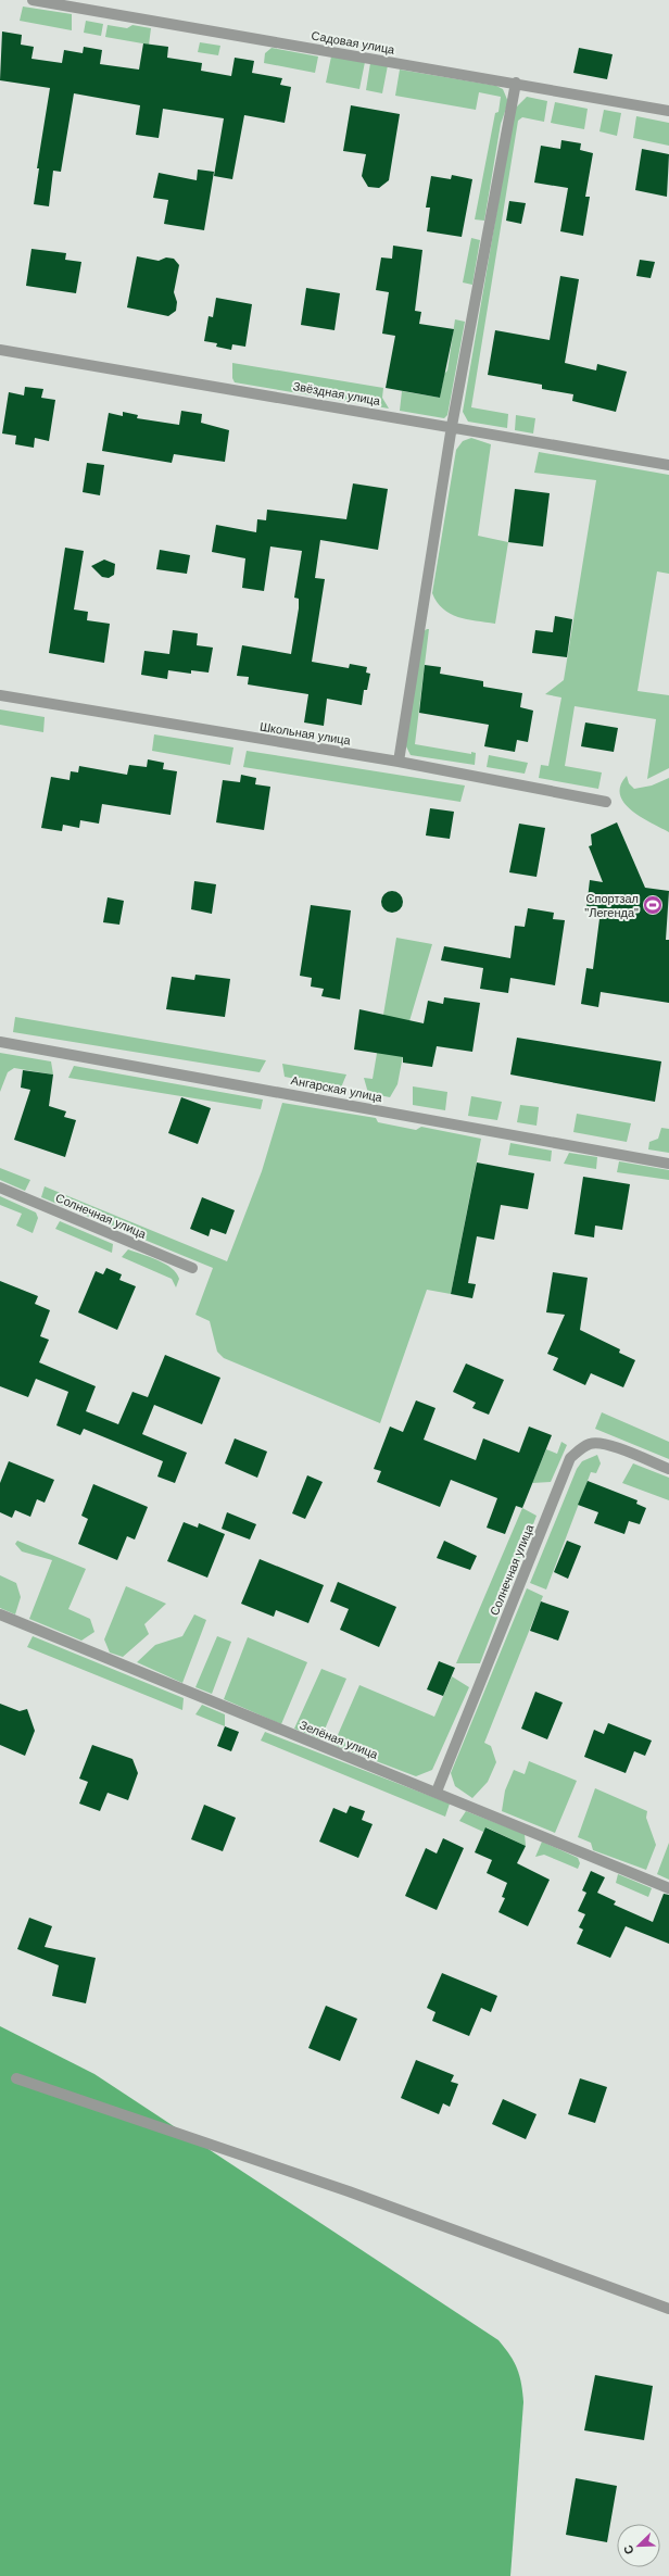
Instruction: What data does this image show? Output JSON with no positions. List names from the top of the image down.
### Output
{
  "streets": {
    "street": [
      "Садовая улица",
      "Звёздная улица",
      "Школьная улица",
      "Ангарская улица",
      "Солнечная улица",
      "Зелёная улица"
    ]
  },
  "crossings": [
    ["Солнечная улица", "Зелёная улица"]
  ],
  "places": {
    "sports": ["Спортзал \"Легенда\""]
  },
  "north": "bottom left"
}
